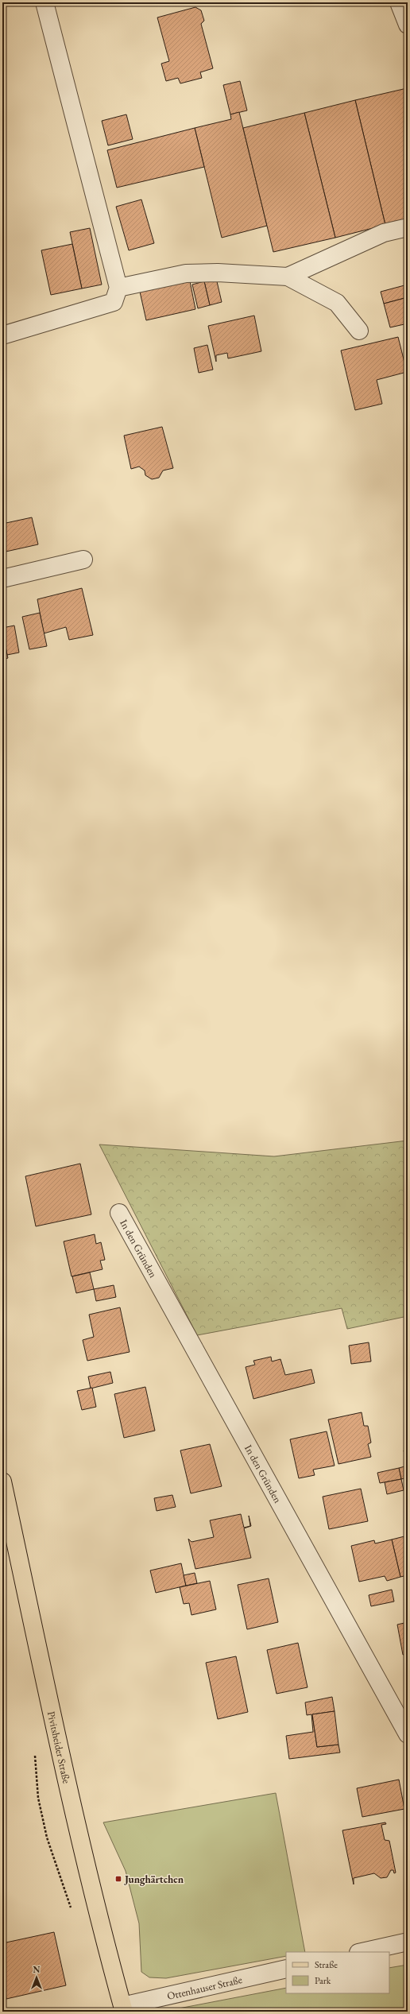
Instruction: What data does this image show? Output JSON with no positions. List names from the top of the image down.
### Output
{
  "streets": {
    "main road": ["Pivitsheider Straße"],
    "street": ["In den Gründen", "Ottenhauser Straße"]
  },
  "crossings": [
    ["Pivitsheider Straße", "Ottenhauser Straße"]
  ],
  "places": {
    "transit": ["Junghärtchen"]
  },
  "legend": ["Straße", "Park"],
  "north": "top"
}
